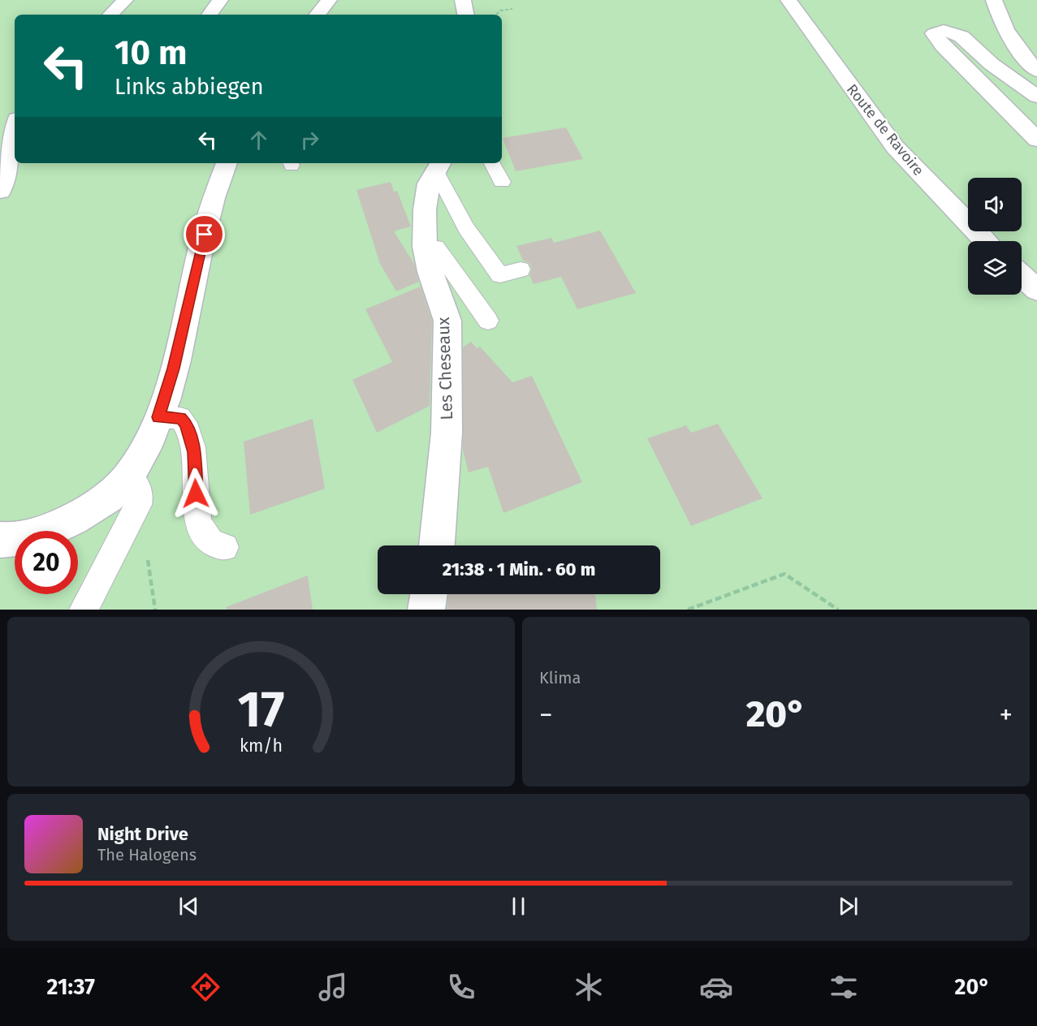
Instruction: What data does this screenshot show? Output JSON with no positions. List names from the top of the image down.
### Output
{
  "streets": {
    "street": ["Route de Ravoire", "Les Cheseaux"]
  },
  "page": {
    "turn": ["10 m", "Links abbiegen"],
    "limit": "20",
    "trip": "21:38 · 1 Min. · 60 m",
    "tile": "Klima",
    "heat": ["−", "20°", "+"],
    "song": ["Night Drive", "The Halogens"],
    "tabs": ["21:37", "20°"],
    "gauge": ["17", "km/h"]
  }
}
